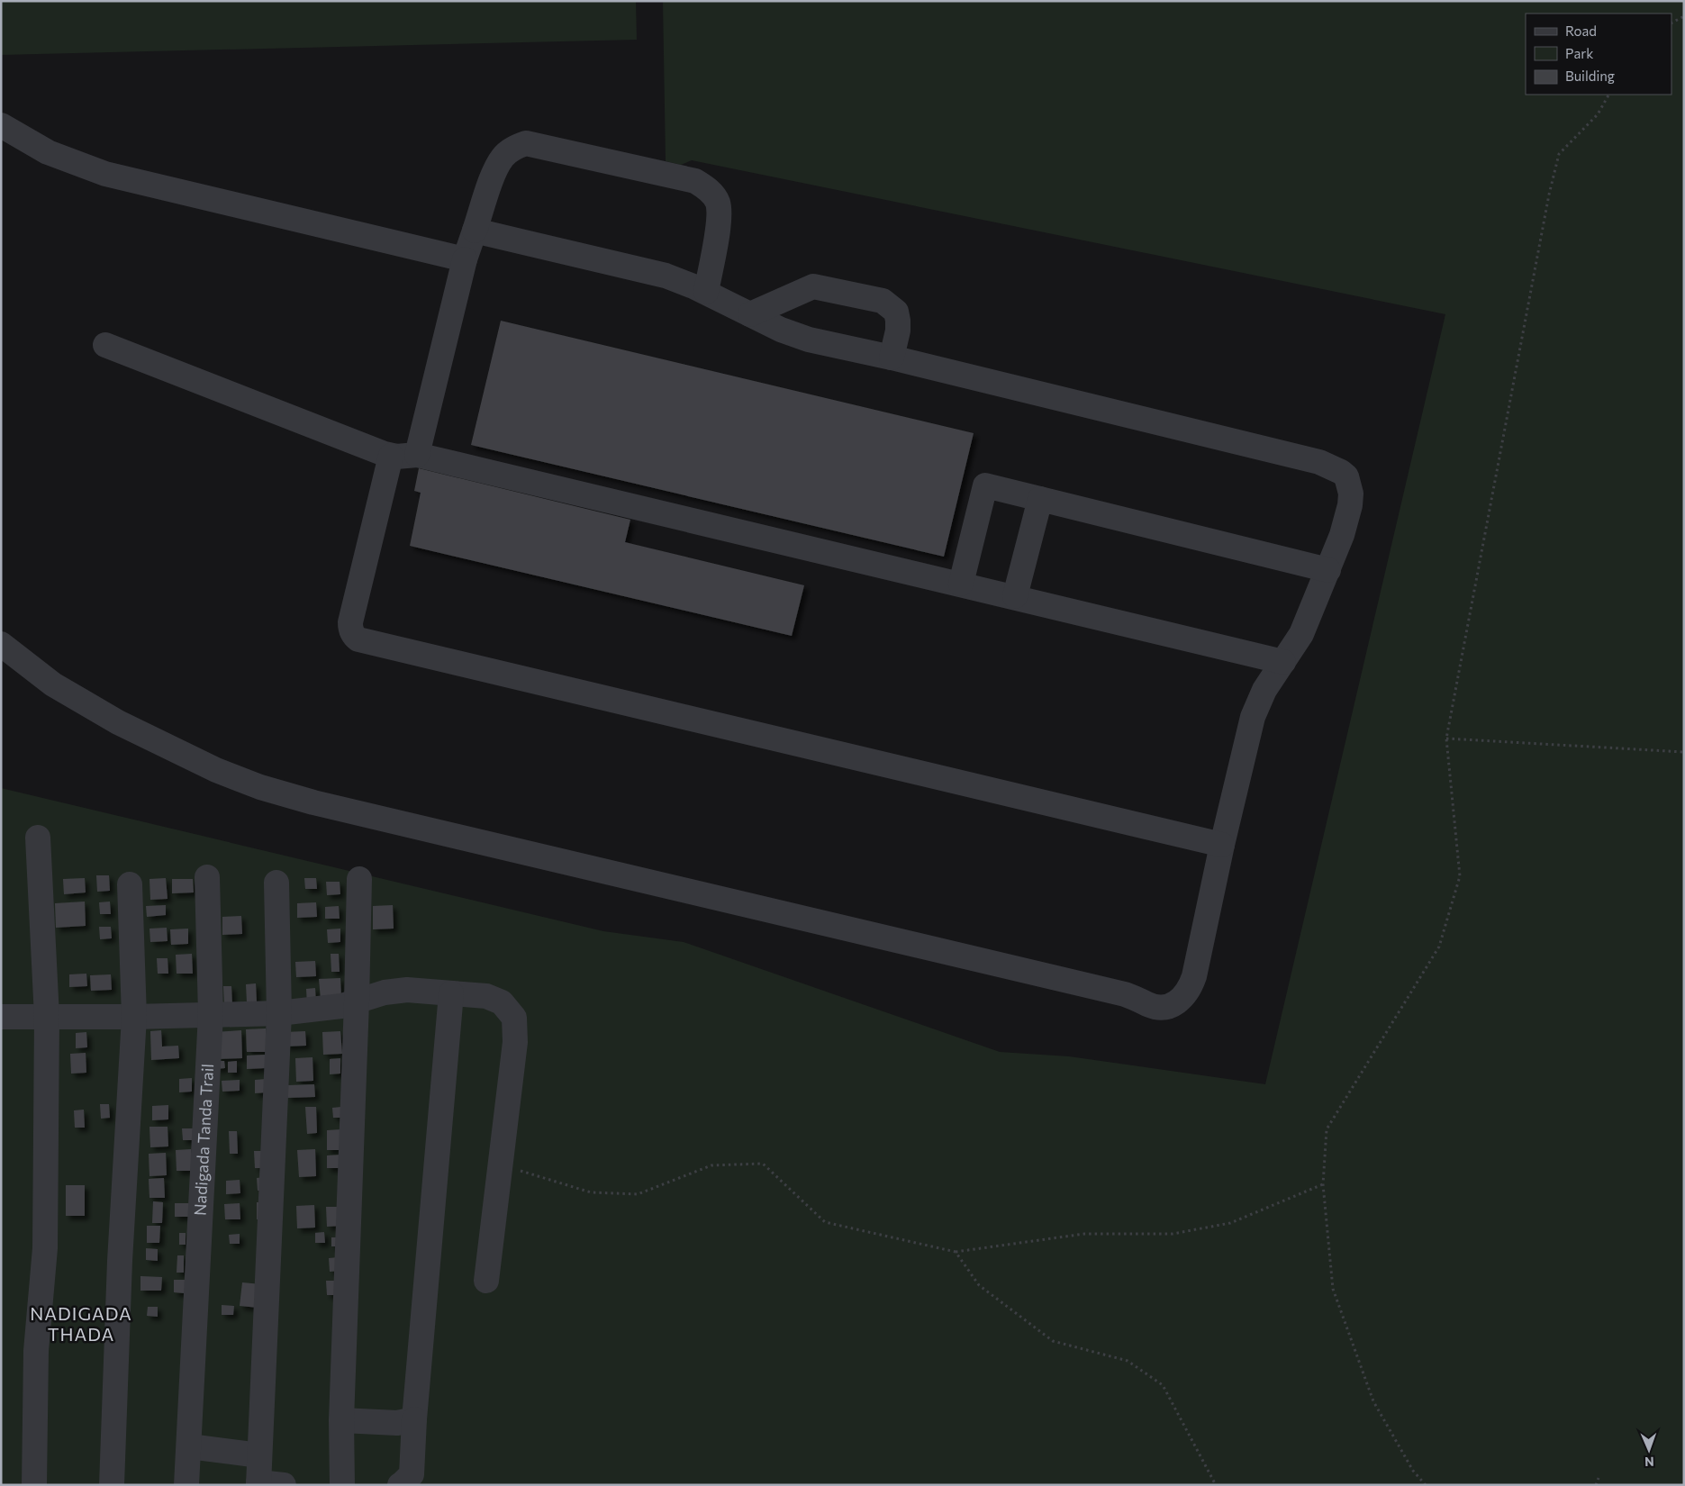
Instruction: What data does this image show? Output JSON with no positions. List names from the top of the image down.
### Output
{
  "streets": {
    "street": ["Nadigada Tanda Trail"]
  },
  "districts": ["NADIGADA THADA"],
  "legend": ["Road", "Park", "Building"],
  "north": "bottom"
}
